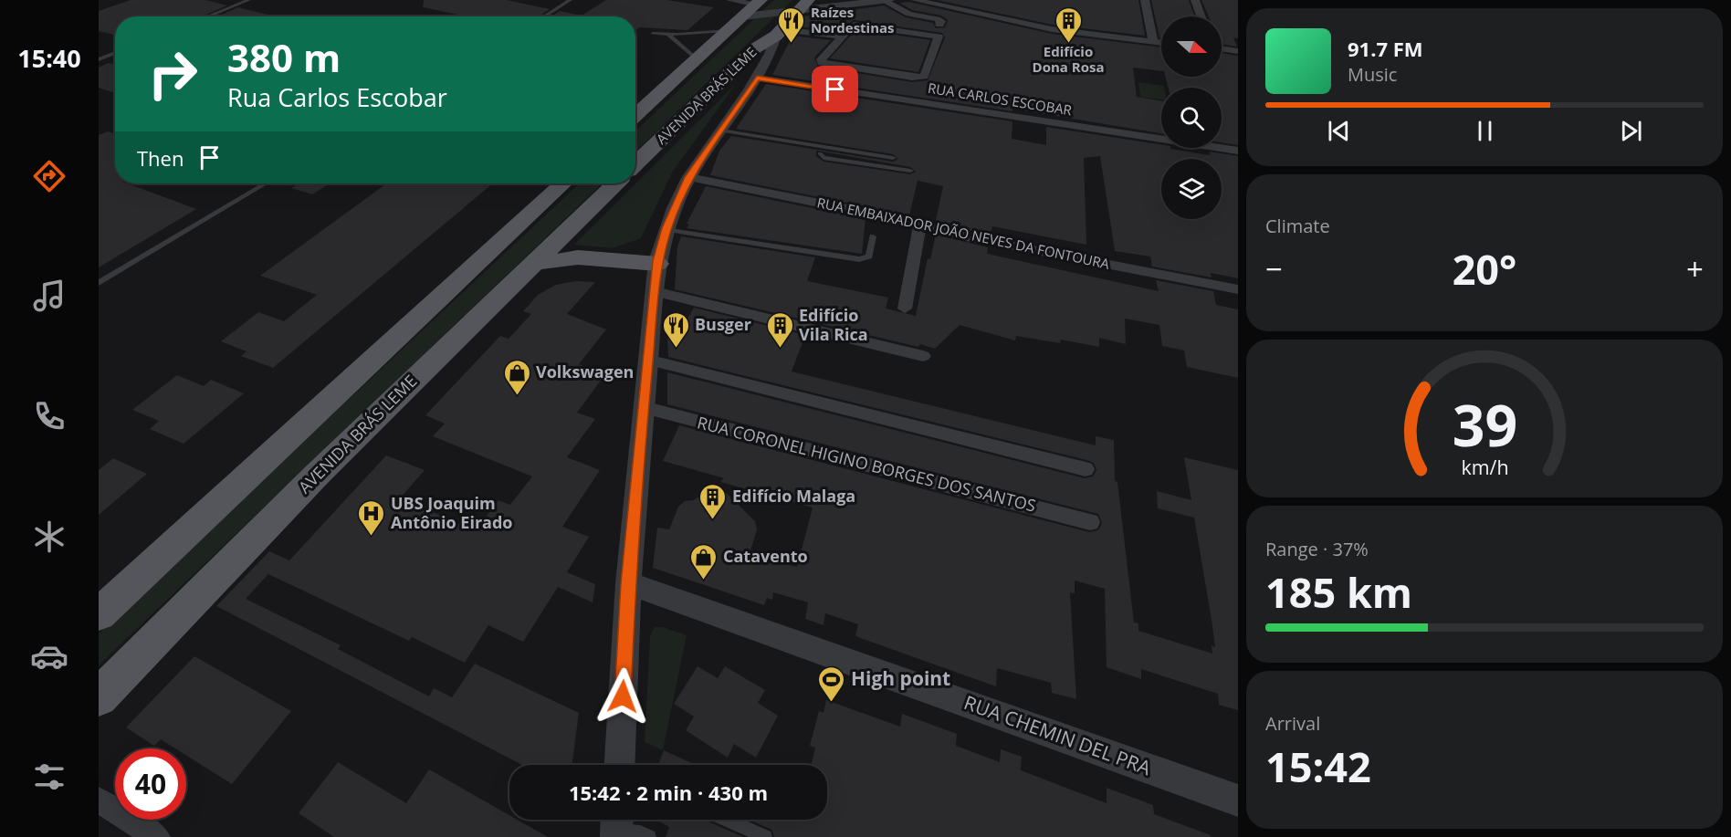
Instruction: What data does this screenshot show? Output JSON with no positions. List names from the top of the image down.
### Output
{
  "streets": {
    "main road": ["AVENIDA BRÁS LEME"],
    "street": [
      "RUA CARLOS ESCOBAR",
      "RUA EMBAIXADOR JOÃO NEVES DA FONTOURA",
      "RUA CORONEL HIGINO BORGES DOS SANTOS",
      "RUA CHEMIN DEL PRA"
    ]
  },
  "places": {
    "building": ["Edifício Dona Rosa", "Edifício Vila Rica", "Edifício Malaga"],
    "restaurant": ["Raízes Nordestinas", "Busger"],
    "shop": ["Volkswagen", "Catavento"],
    "hospital": ["UBS Joaquim Antônio Eirado"],
    "sports": ["High point"]
  },
  "north": "right",
  "page": {
    "tabs": "15:40",
    "turn": ["380 m", "Rua Carlos Escobar"],
    "song": ["91.7 FM", "Music"],
    "then": "Then",
    "tile": [
      "Climate",
      ["Range · 37%", "185 km"],
      ["Arrival", "15:42"]
    ],
    "heat": ["−", "20°", "+"],
    "limit": "40",
    "trip": "15:42 · 2 min · 430 m",
    "gauge": ["39", "km/h"]
  }
}
